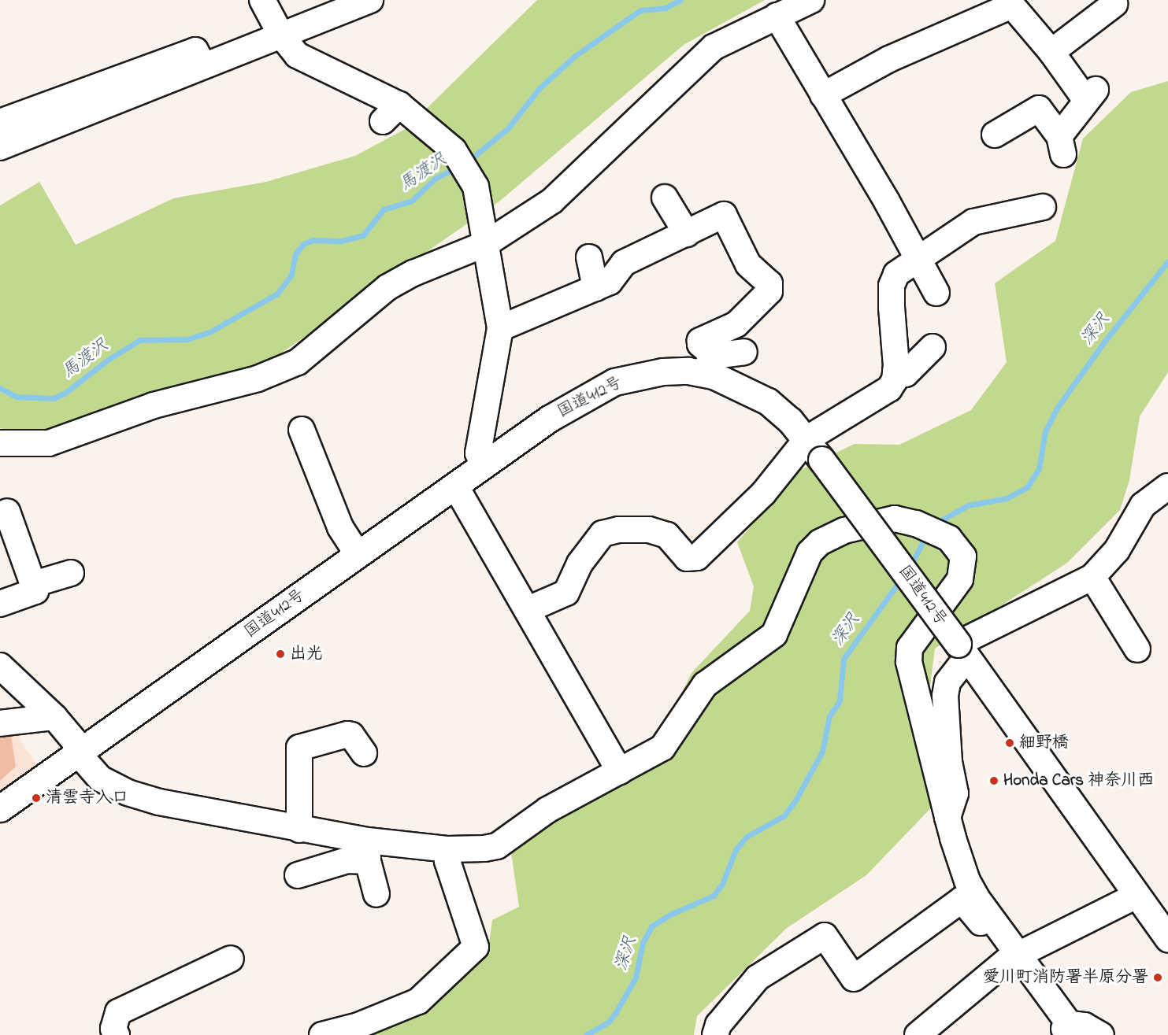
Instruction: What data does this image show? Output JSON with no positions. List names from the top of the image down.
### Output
{
  "streets": {
    "highway": ["国道412号"]
  },
  "water": ["馬渡沢", "深沢"],
  "places": [
    "出光",
    "細野橋",
    "Honda Cars 神奈川西",
    "清雲寺入口",
    "愛川町消防署半原分署"
  ]
}
